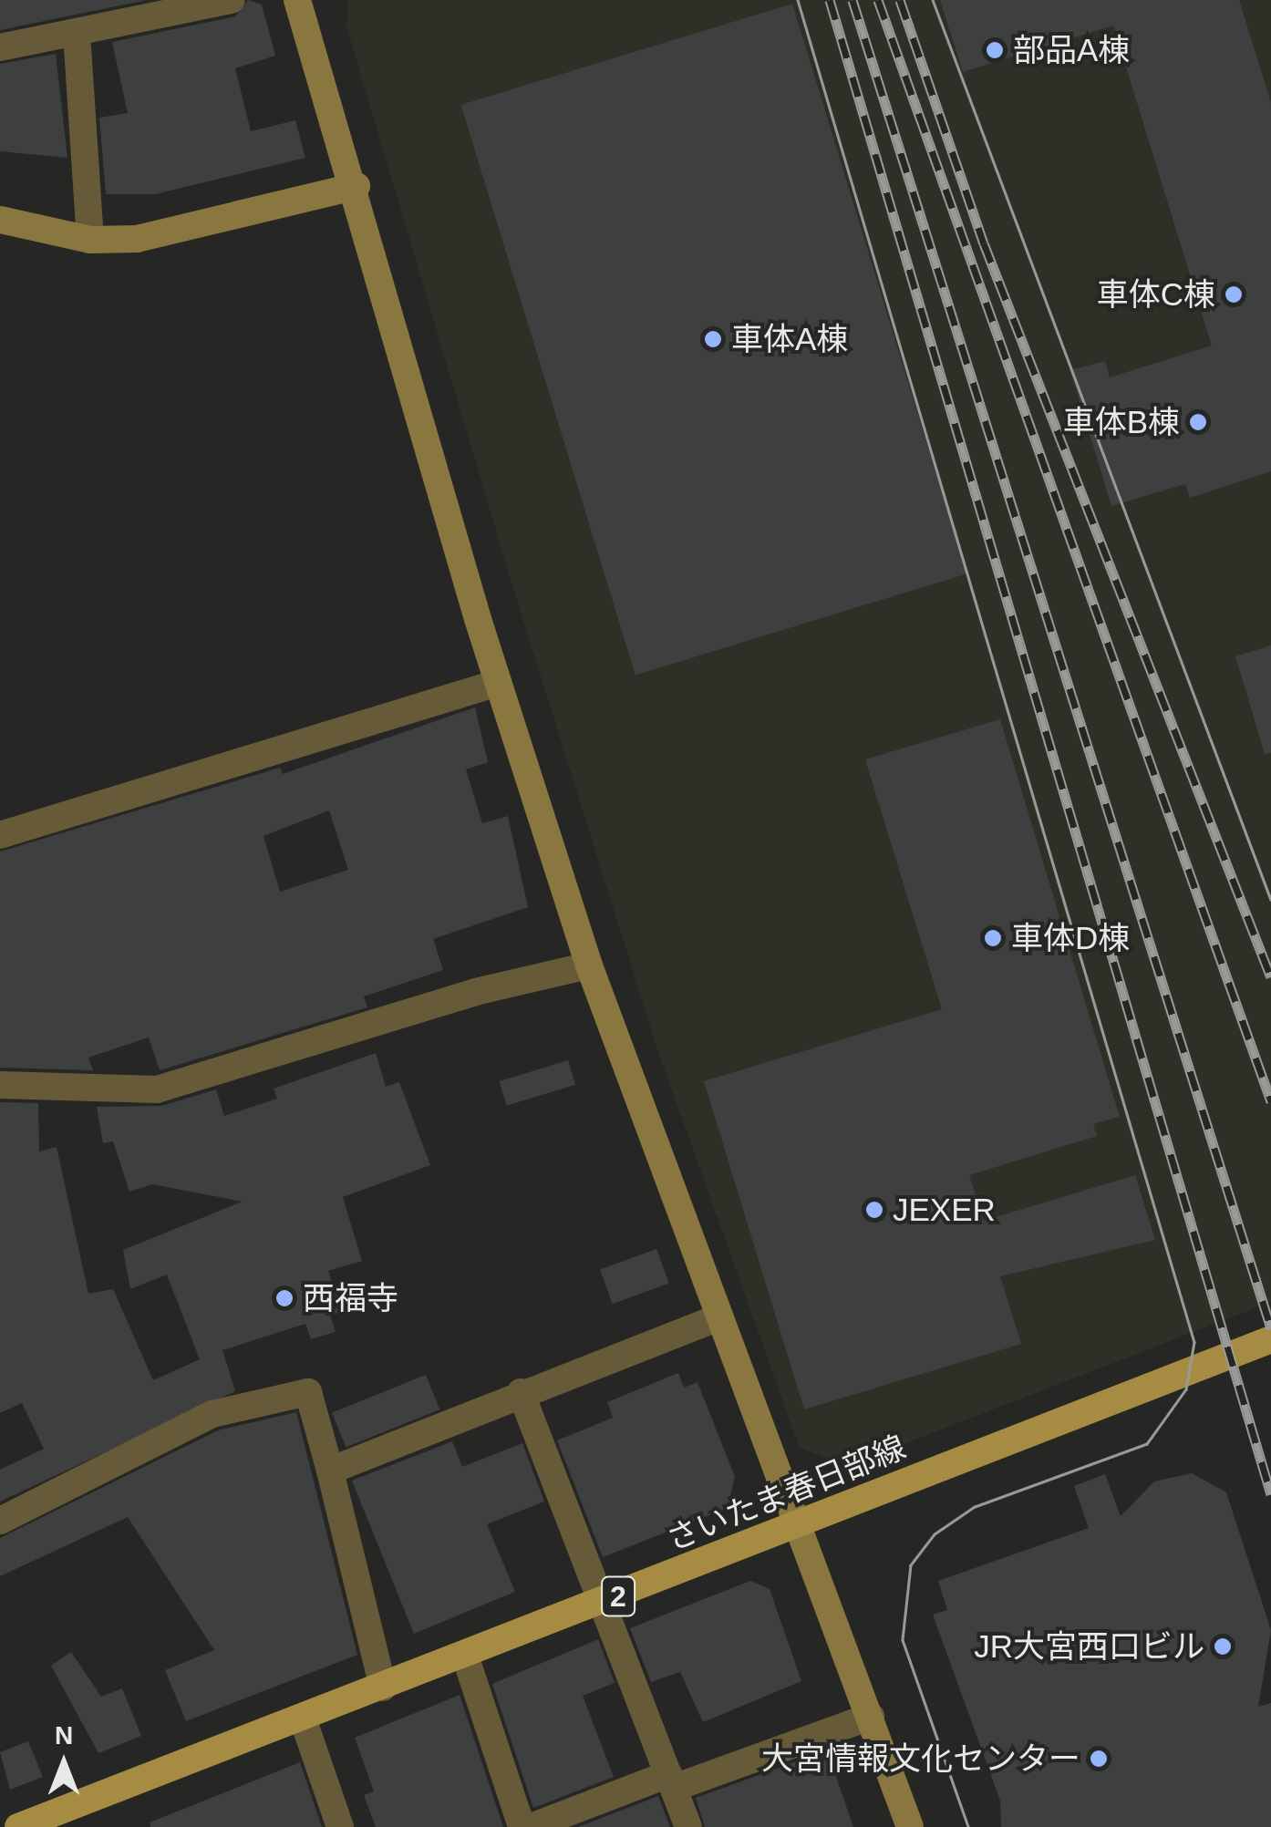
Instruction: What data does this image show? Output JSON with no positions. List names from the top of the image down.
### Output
{
  "streets": {
    "main road": ["さいたま春日部線", "2"]
  },
  "places": [
    "部品A棟",
    "車体C棟",
    "車体A棟",
    "車体B棟",
    "車体D棟",
    "JEXER",
    "西福寺",
    "JR大宮西口ビル",
    "大宮情報文化センター"
  ],
  "north": "top"
}
